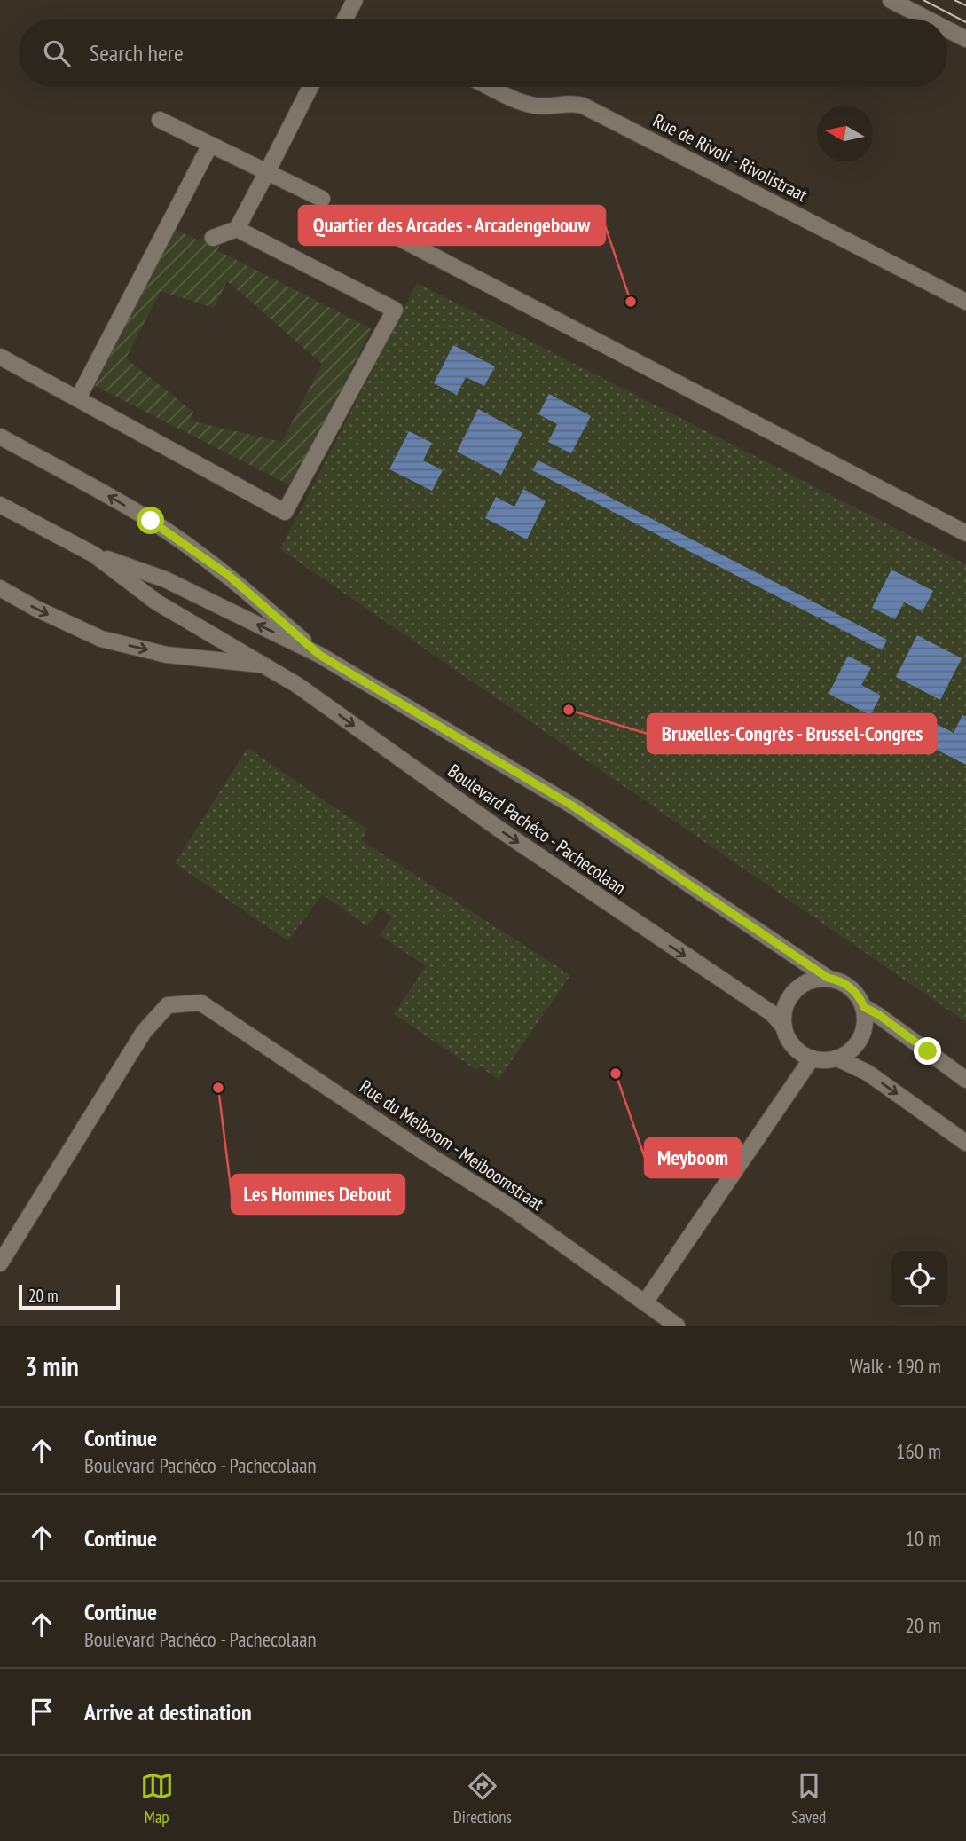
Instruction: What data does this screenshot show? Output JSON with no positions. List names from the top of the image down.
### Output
{
  "streets": {
    "street": ["Rue de Rivoli - Rivolistraat", "Boulevard Pachéco - Pachecolaan", "Rue du Meiboom - Meiboomstraat"]
  },
  "places": [
    "Quartier des Arcades - Arcadengebouw",
    "Bruxelles-Congrès - Brussel-Congres",
    "Meyboom",
    "Les Hommes Debout"
  ],
  "scale_bar": "20 m",
  "north": "left",
  "page": {
    "search": "Search here",
    "scale": "20 m",
    "heading": ["3 min", "Walk · 190 m"],
    "list": [
      ["Continue", "Boulevard Pachéco - Pachecolaan", "160 m"],
      ["Continue", "10 m"],
      ["Continue", "Boulevard Pachéco - Pachecolaan", "20 m"],
      "Arrive at destination"
    ],
    "nav": ["Map", "Directions", "Saved"]
  }
}
